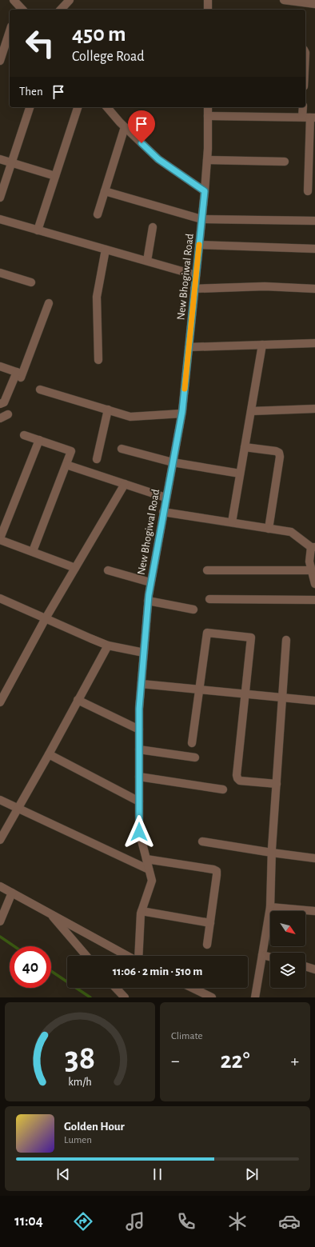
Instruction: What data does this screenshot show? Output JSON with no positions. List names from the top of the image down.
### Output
{
  "streets": {
    "street": ["New Bhogiwal Road"]
  },
  "north": "bottom right",
  "page": {
    "turn": ["450 m", "College Road"],
    "then": "Then",
    "limit": "40",
    "trip": "11:06 · 2 min · 510 m",
    "tile": "Climate",
    "heat": ["−", "22°", "+"],
    "song": ["Golden Hour", "Lumen"],
    "tabs": "11:04",
    "gauge": ["38", "km/h"]
  }
}
